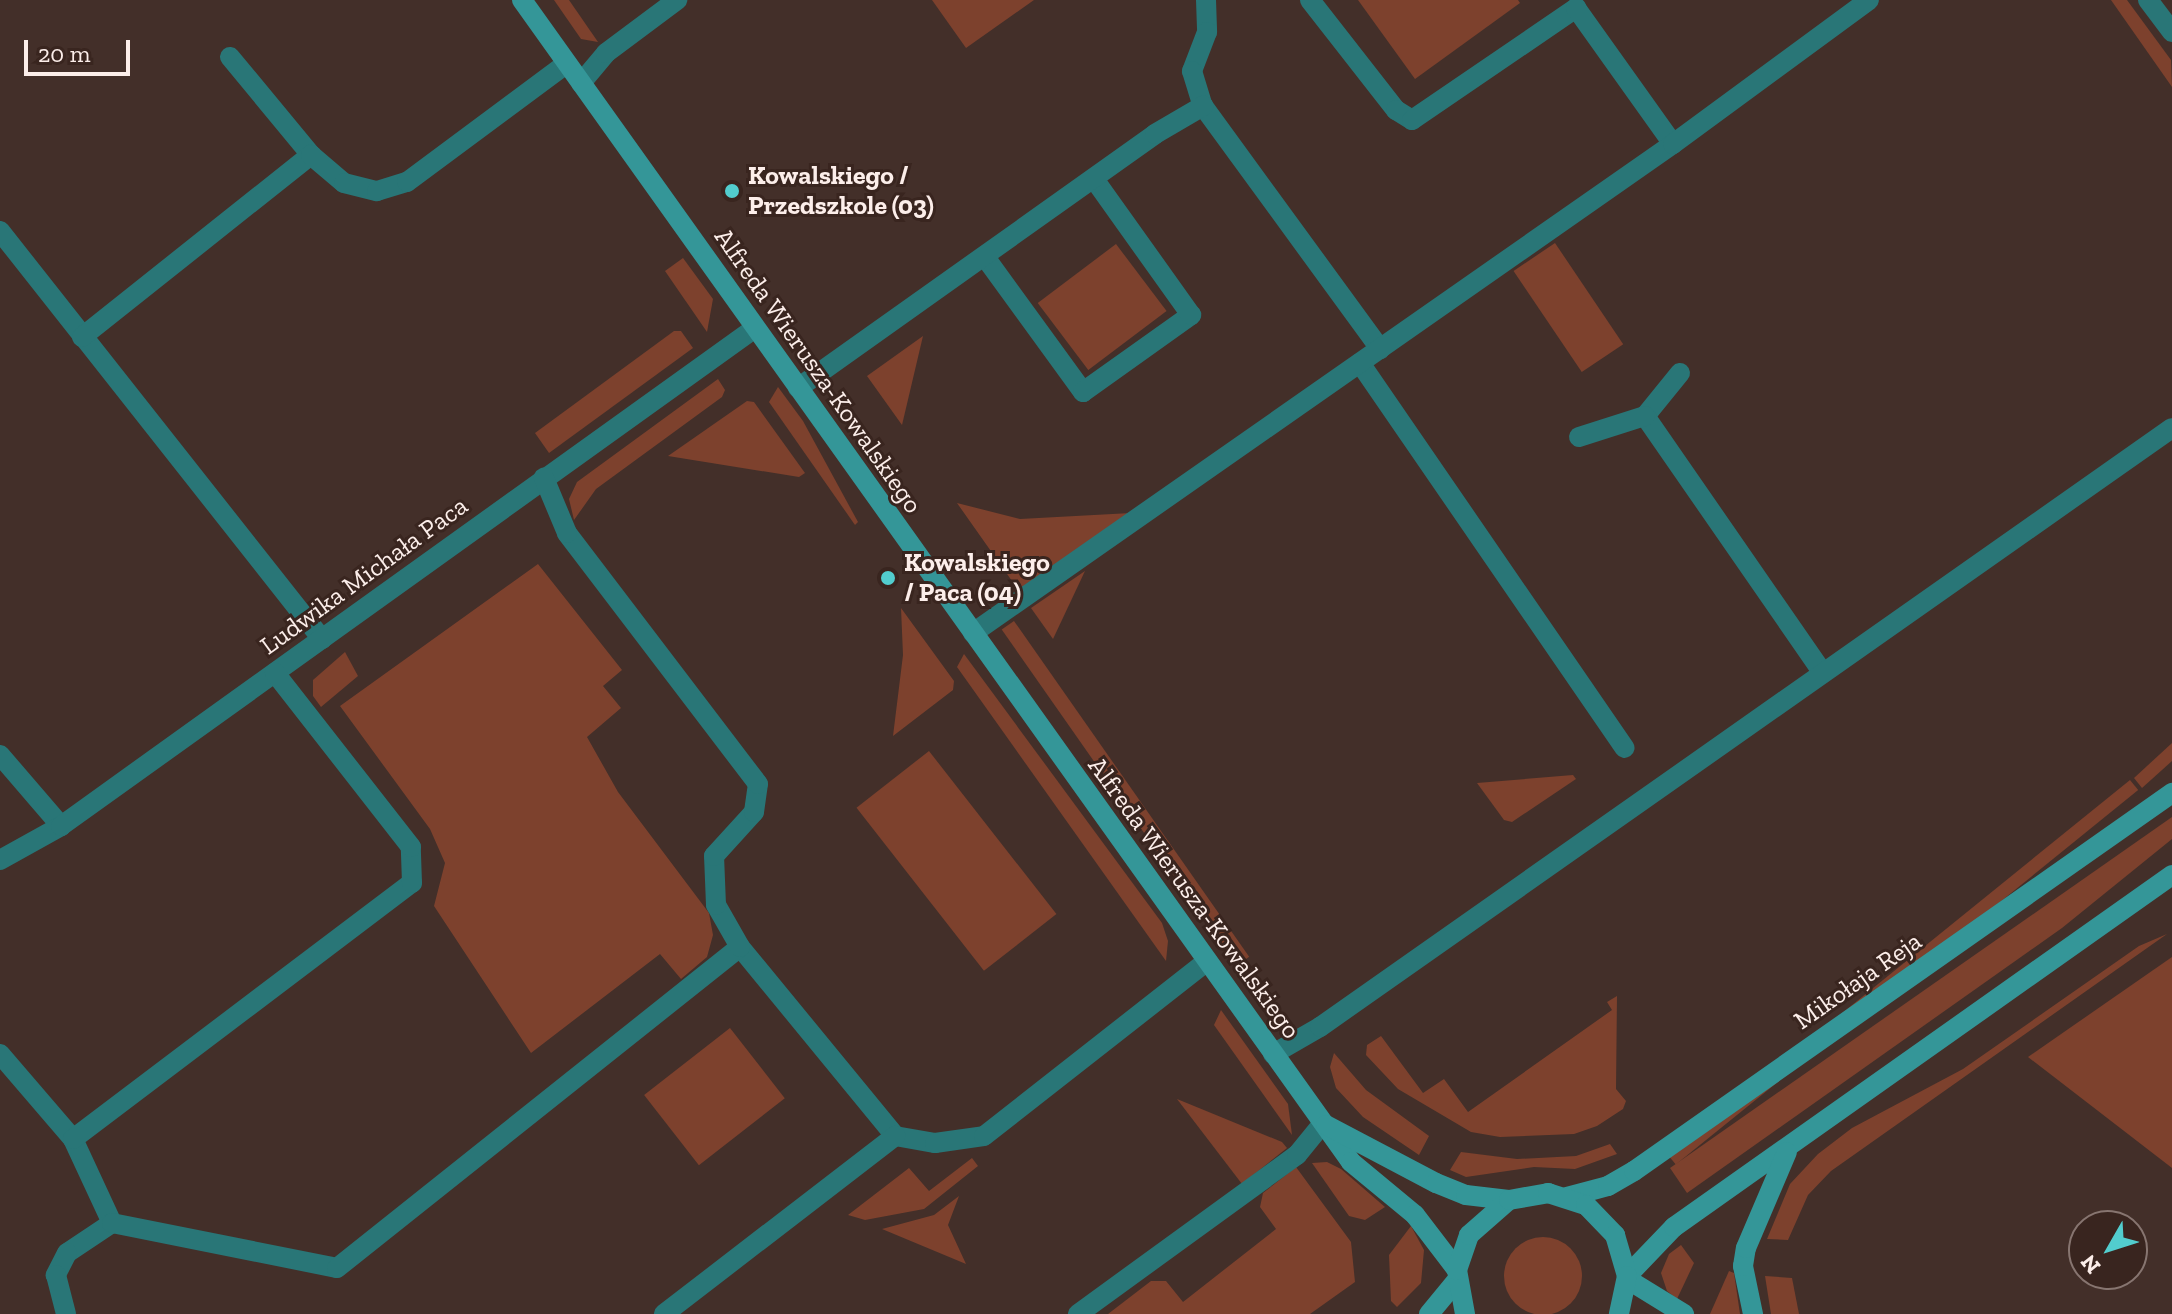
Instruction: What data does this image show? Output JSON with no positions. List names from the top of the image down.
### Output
{
  "streets": {
    "street": ["Alfreda Wierusza-Kowalskiego", "Ludwika Michała Paca", "Mikołaja Reja"]
  },
  "crossings": [
    ["Alfreda Wierusza-Kowalskiego", "Ludwika Michała Paca"],
    ["Alfreda Wierusza-Kowalskiego", "Mikołaja Reja"]
  ],
  "places": ["Kowalskiego / Przedszkole (03)", "Kowalskiego / Paca (04)"],
  "scale_bar": "20 m",
  "north": "bottom left"
}
